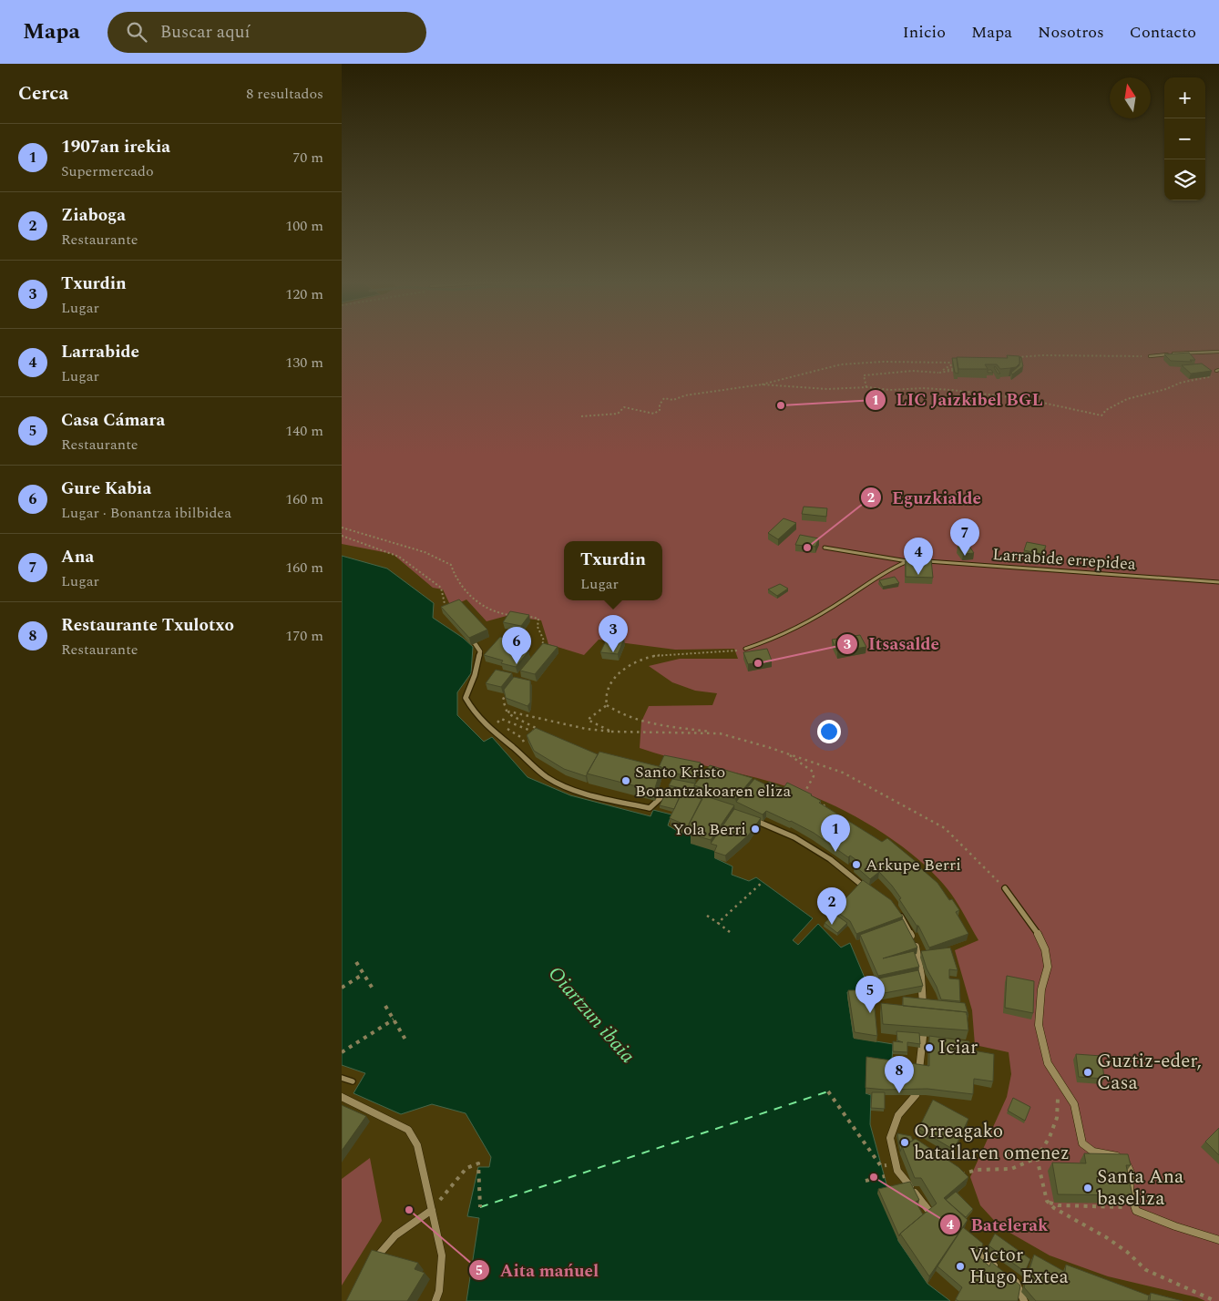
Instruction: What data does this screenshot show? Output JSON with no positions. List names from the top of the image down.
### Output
{
  "streets": {
    "lane": ["Larrabide errepidea"]
  },
  "water": ["Oiartzun ibaia"],
  "places": [
    "LIC Jaizkibel BGL",
    "Eguzkialde",
    "Itsasalde",
    "Santo Kristo Bonantzakoaren eliza",
    "Yola Berri",
    "Arkupe Berri",
    "Iciar",
    "Guztiz-eder, Casa",
    "Orreagako batailaren omenez",
    "Batelerak",
    "Santa Ana baseliza",
    "Aita mańuel",
    "Victor Hugo Extea"
  ],
  "north": "top",
  "page": {
    "header": "Mapa",
    "search": "Buscar aquí",
    "nav": [
      "Inicio",
      "Mapa",
      "Nosotros",
      "Contacto"
    ],
    "heading": ["Cerca", "8 resultados"],
    "map_buttons": ["+", "−"],
    "list": [
      {
        "mark": "1",
        "name": "1907an irekia",
        "note": "Supermercado",
        "value": "70 m"
      },
      {
        "mark": "2",
        "name": "Ziaboga",
        "note": "Restaurante",
        "value": "100 m"
      },
      {
        "mark": "3",
        "name": "Txurdin",
        "note": "Lugar",
        "value": "120 m"
      },
      {
        "mark": "4",
        "name": "Larrabide",
        "note": "Lugar",
        "value": "130 m"
      },
      {
        "mark": "5",
        "name": "Casa Cámara",
        "note": "Restaurante",
        "value": "140 m"
      },
      {
        "mark": "6",
        "name": "Gure Kabia",
        "note": "Lugar · Bonantza ibilbidea",
        "value": "160 m"
      },
      {
        "mark": "7",
        "name": "Ana",
        "note": "Lugar",
        "value": "160 m"
      },
      {
        "mark": "8",
        "name": "Restaurante Txulotxo",
        "note": "Restaurante",
        "value": "170 m"
      }
    ],
    "pins": [
      "7",
      "4",
      "3",
      "6",
      "1",
      "2",
      "5",
      "8"
    ],
    "popup": ["Txurdin", "Lugar"]
  }
}
